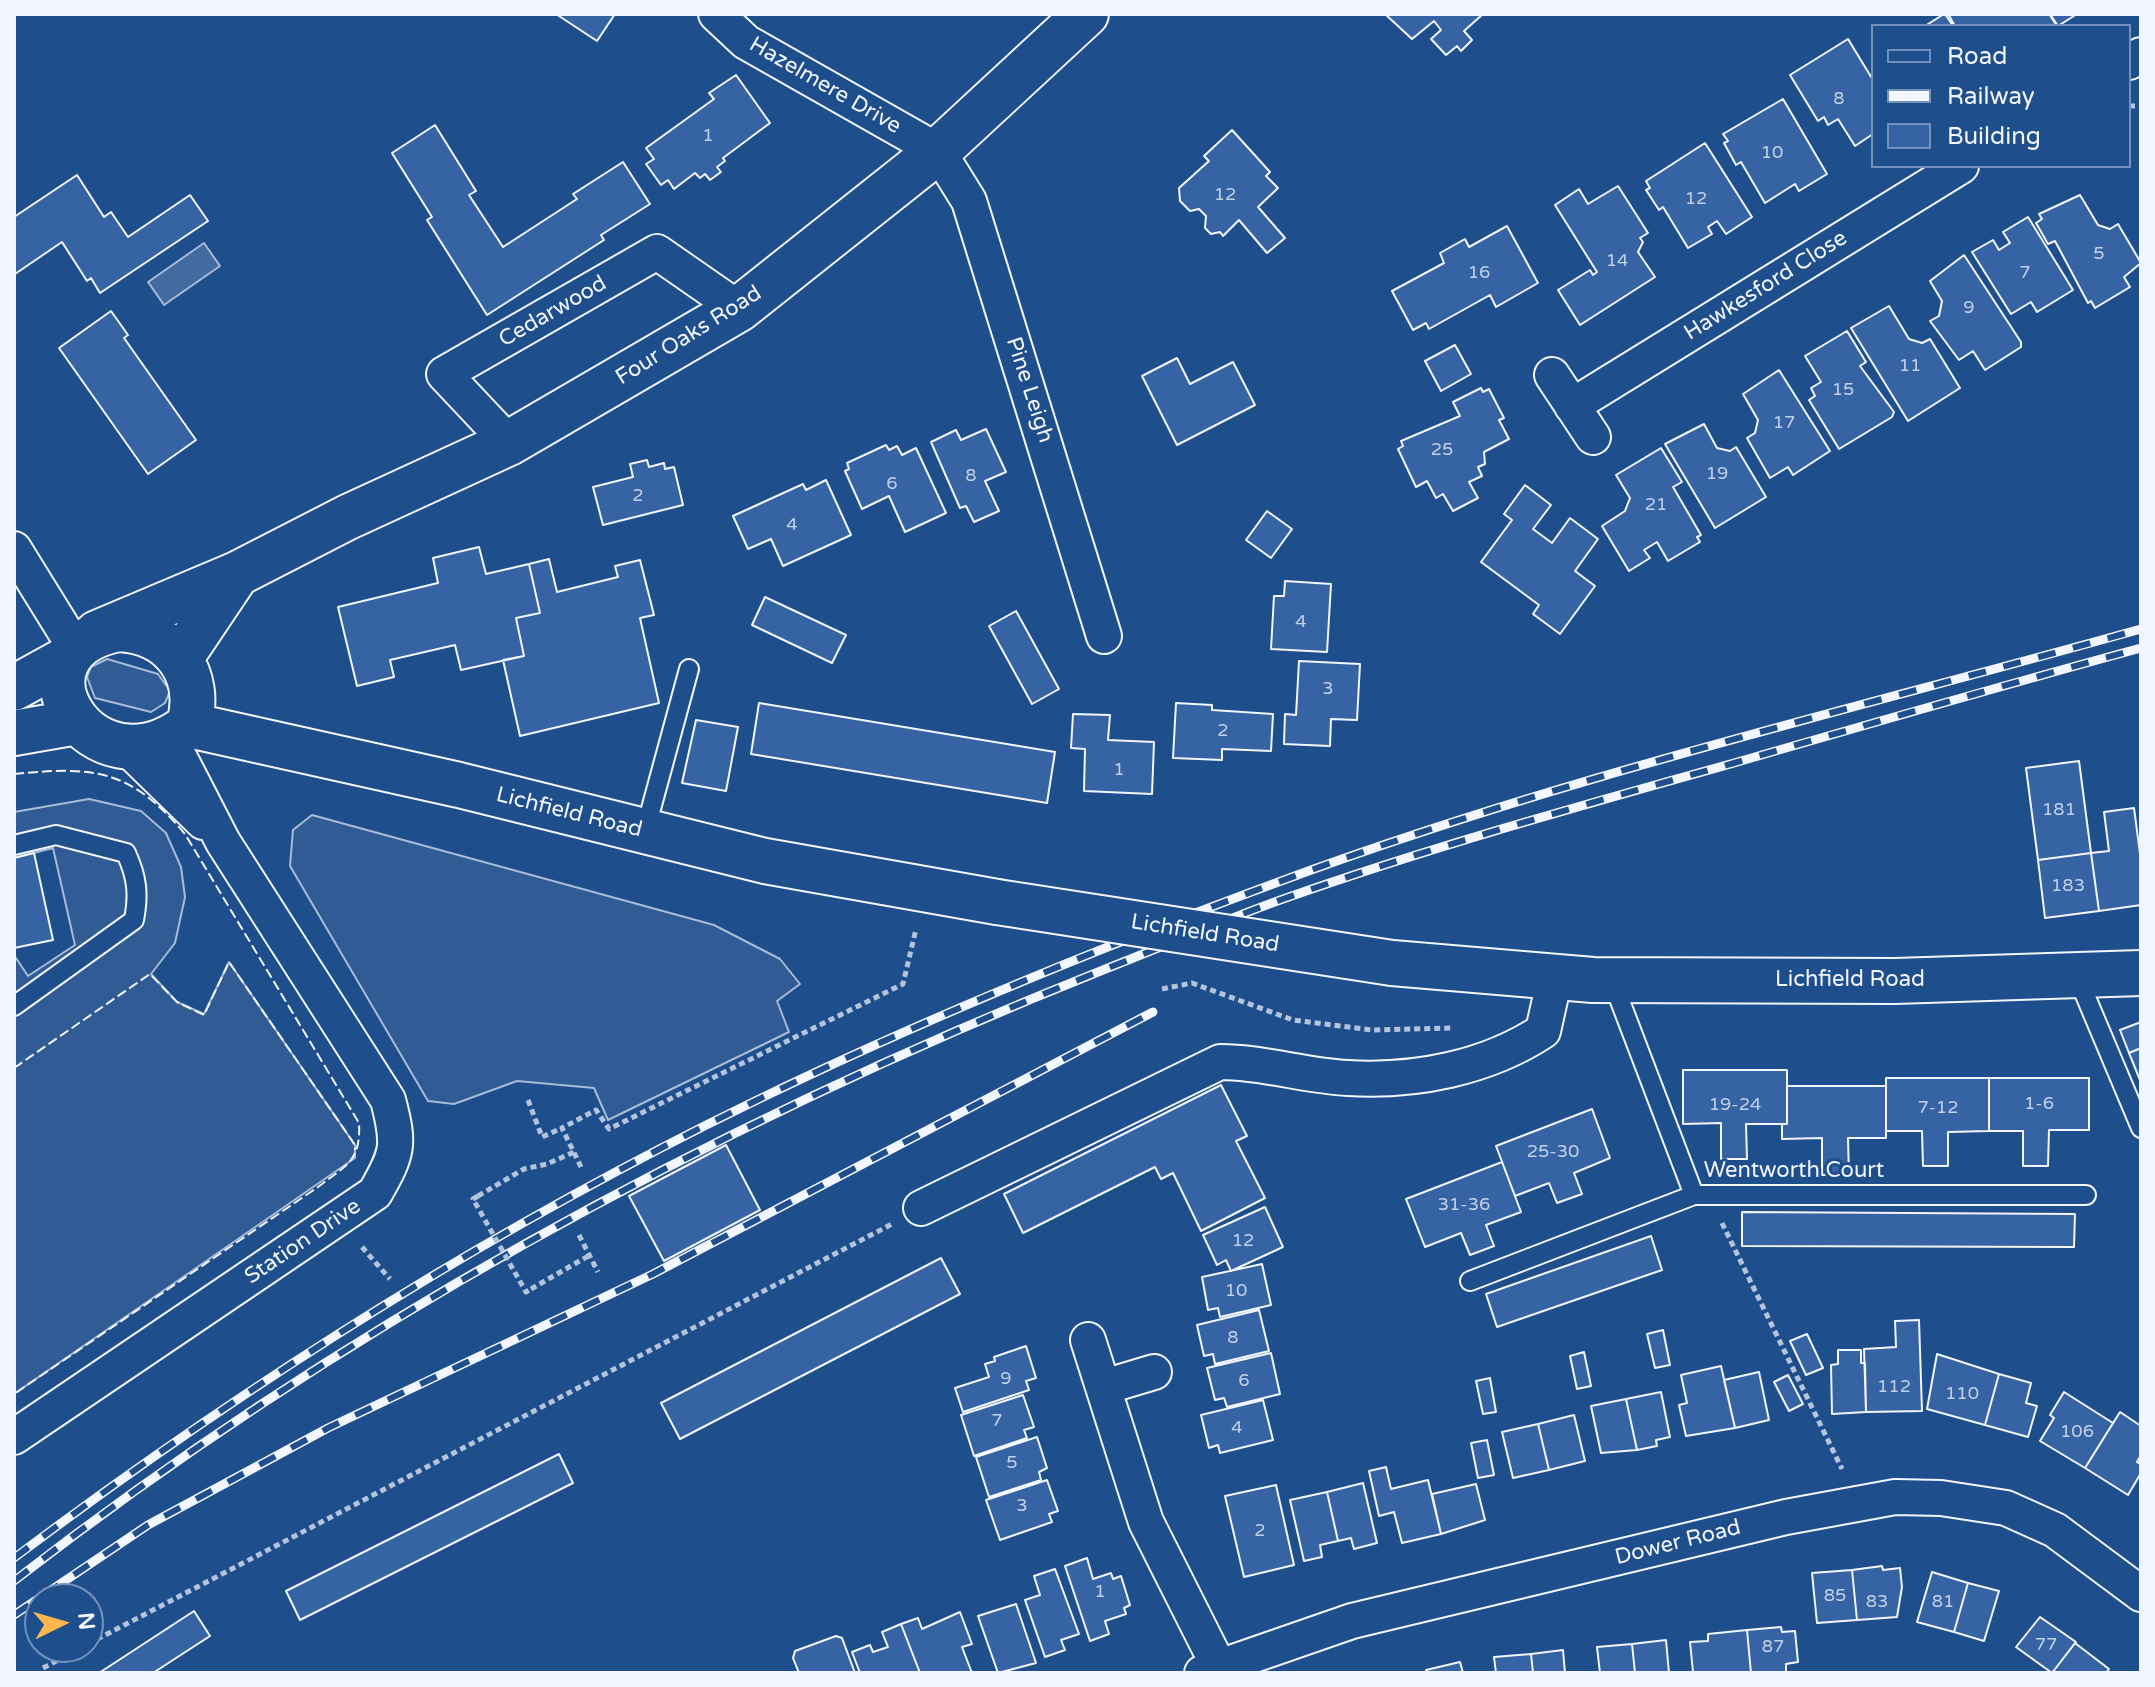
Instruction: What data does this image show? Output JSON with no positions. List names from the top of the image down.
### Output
{
  "streets": {
    "main road": ["Four Oaks Road", "Lichfield Road"],
    "street": [
      "Hazelmere Drive",
      "Hawkesford Close",
      "Cedarwood",
      "Pine Leigh",
      "Station Drive",
      "Dower Road"
    ],
    "lane": ["Wentworth Court"]
  },
  "crossings": [
    ["Hazelmere Drive", "Four Oaks Road"],
    ["Hazelmere Drive", "Pine Leigh"],
    ["Cedarwood", "Four Oaks Road"],
    ["Four Oaks Road", "Pine Leigh"],
    ["Four Oaks Road", "Lichfield Road"],
    ["Four Oaks Road", "Station Drive"],
    ["Lichfield Road", "Station Drive"]
  ],
  "house_numbers": [
    "8",
    "1",
    "10",
    "12",
    "12",
    "5",
    "14",
    "16",
    "7",
    "9",
    "11",
    "15",
    "17",
    "25",
    "19",
    "8",
    "6",
    "2",
    "21",
    "4",
    "4",
    "3",
    "2",
    "1",
    "181",
    "183",
    "1-6",
    "19-24",
    "7-12",
    "25-30",
    "31-36",
    "12",
    "10",
    "8",
    "9",
    "6",
    "112",
    "110",
    "7",
    "4",
    "106",
    "5",
    "3",
    "2",
    "1",
    "85",
    "83",
    "81",
    "77",
    "87"
  ],
  "legend": ["Road", "Railway", "Building"],
  "north": "right"
}
